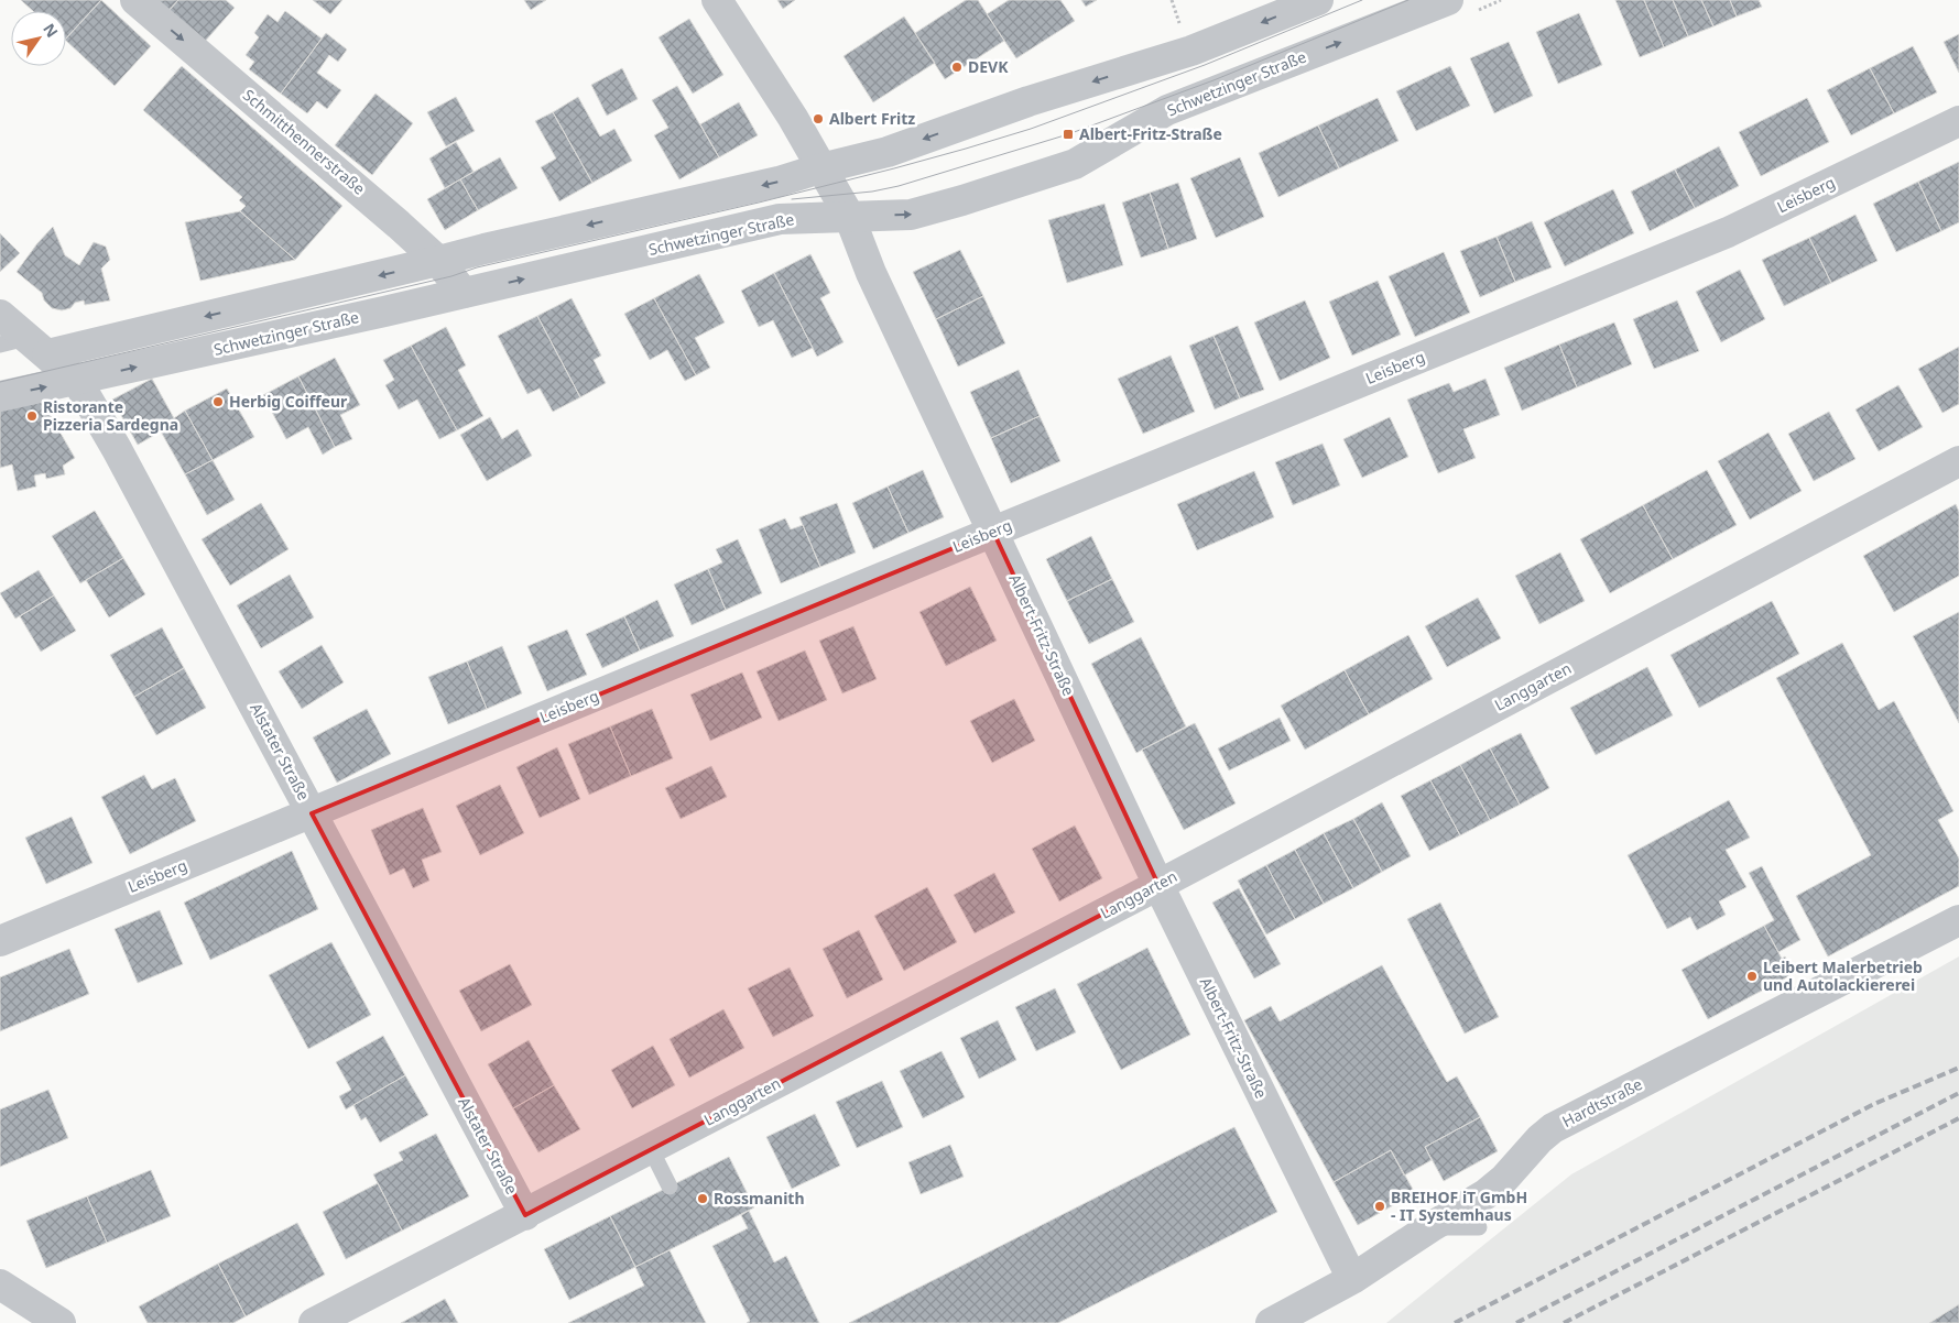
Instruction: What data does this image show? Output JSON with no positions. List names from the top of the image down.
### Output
{
  "streets": {
    "street": [
      "Schwetzinger Straße",
      "Schmitthennerstraße",
      "Leisberg",
      "Albert-Fritz-Straße",
      "Langgarten",
      "Alstater Straße",
      "Hardtstraße"
    ]
  },
  "crossings": [
    ["Schwetzinger Straße", "Schmitthennerstraße"],
    ["Schwetzinger Straße", "Albert-Fritz-Straße"],
    ["Schwetzinger Straße", "Alstater Straße"],
    ["Leisberg", "Albert-Fritz-Straße"],
    ["Leisberg", "Alstater Straße"],
    ["Albert-Fritz-Straße", "Langgarten"],
    ["Albert-Fritz-Straße", "Hardtstraße"],
    ["Langgarten", "Alstater Straße"]
  ],
  "one_way": ["Schmitthennerstraße"],
  "places": {
    "other": [
      "DEVK",
      "Albert Fritz",
      "Herbig Coiffeur",
      "Ristorante Pizzeria Sardegna",
      "Leibert Malerbetrieb und Autolackiererei",
      "Rossmanith",
      "BREIHOF iT GmbH - IT Systemhaus"
    ],
    "transit": ["Albert-Fritz-Straße"]
  },
  "north": "top right"
}
